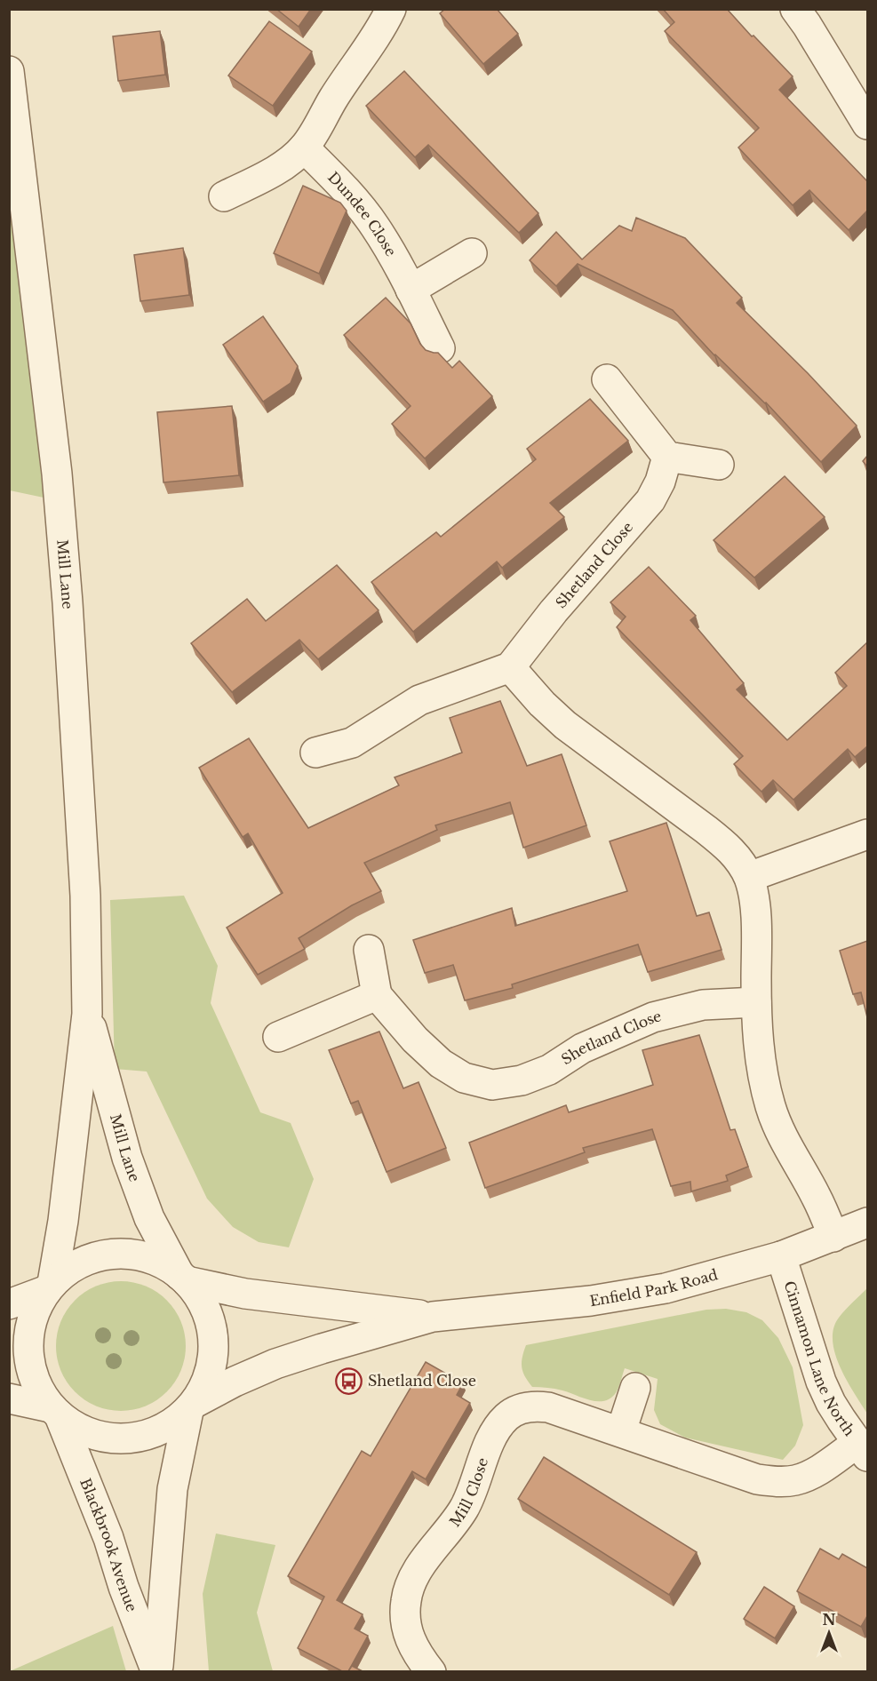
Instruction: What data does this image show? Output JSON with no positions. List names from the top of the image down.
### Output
{
  "streets": {
    "street": [
      "Dundee Close",
      "Shetland Close",
      "Mill Lane",
      "Enfield Park Road",
      "Cinnamon Lane North",
      "Mill Close",
      "Blackbrook Avenue"
    ]
  },
  "crossings": [
    ["Mill Lane", "Enfield Park Road"],
    ["Mill Lane", "Blackbrook Avenue"],
    ["Enfield Park Road", "Cinnamon Lane North"],
    ["Enfield Park Road", "Blackbrook Avenue"],
    ["Cinnamon Lane North", "Mill Close"]
  ],
  "places": {
    "bus stop": ["Shetland Close"]
  },
  "north": "top"
}
